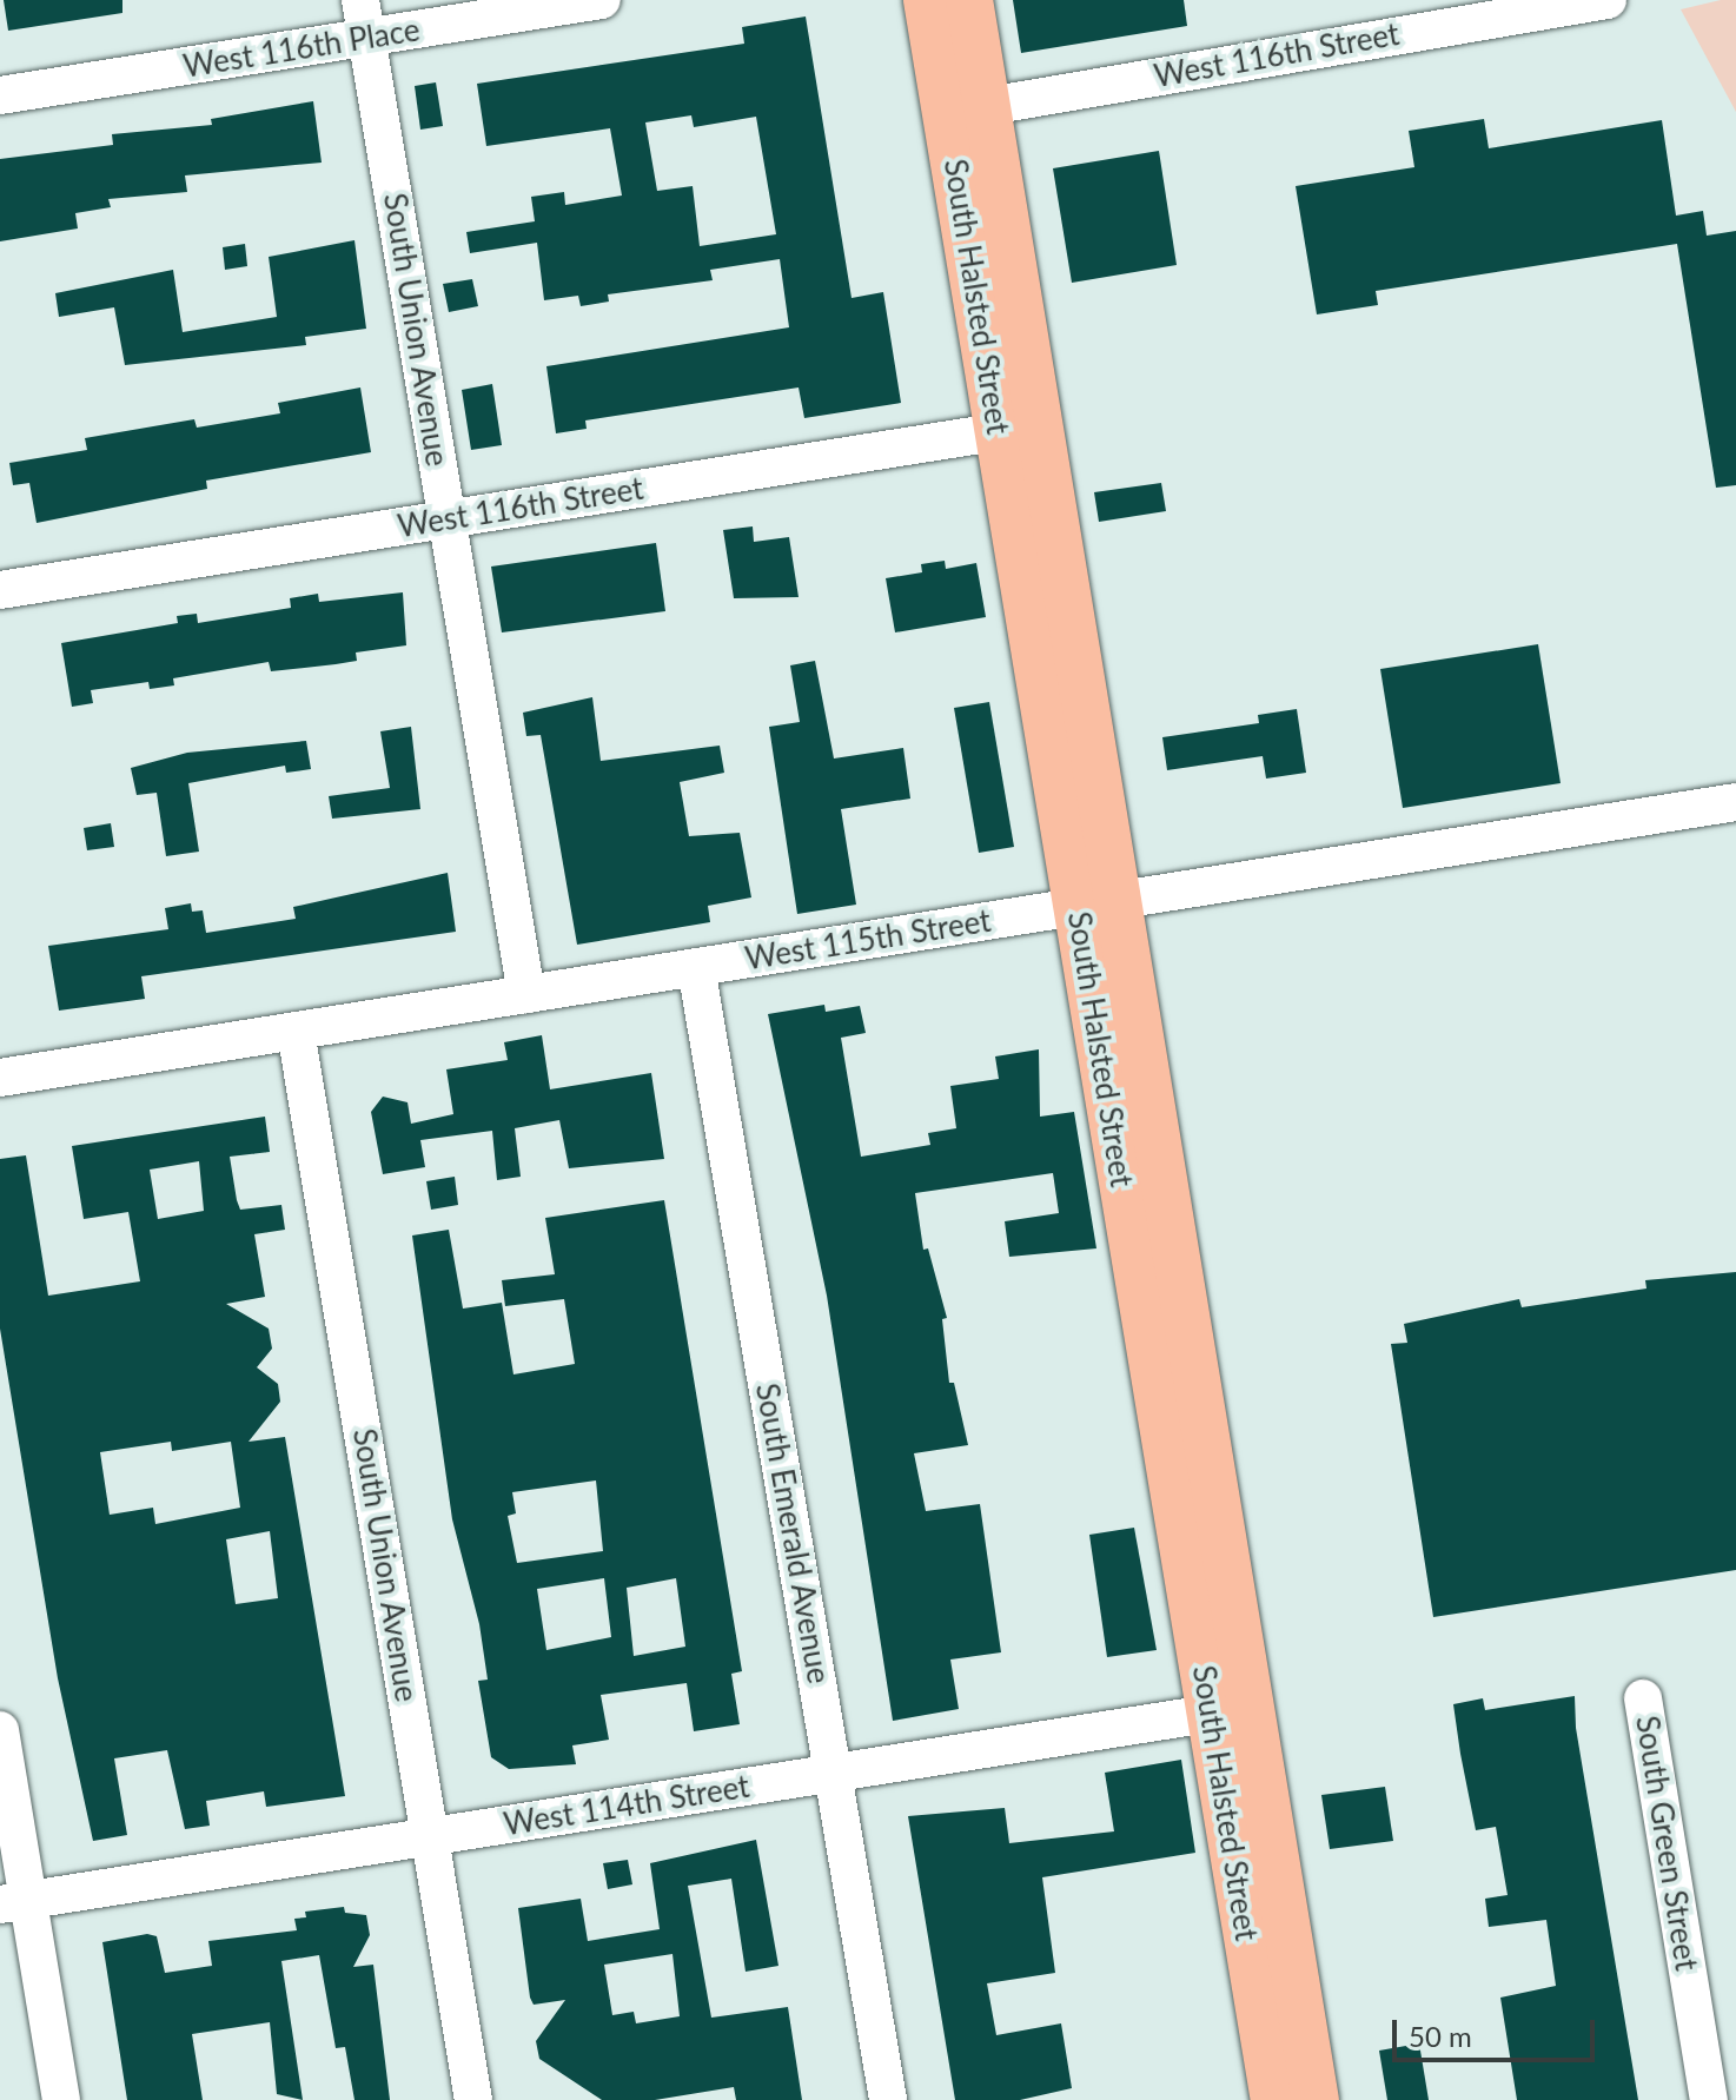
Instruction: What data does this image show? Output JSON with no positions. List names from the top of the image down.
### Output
{
  "streets": {
    "main road": ["South Halsted Street"],
    "street": [
      "West 116th Place",
      "West 116th Street",
      "South Union Avenue",
      "West 115th Street",
      "South Emerald Avenue",
      "West 114th Street",
      "South Green Street"
    ]
  },
  "crossings": [
    ["West 116th Place", "South Union Avenue"],
    ["West 116th Street", "South Halsted Street"],
    ["West 116th Street", "South Union Avenue"],
    ["South Halsted Street", "West 115th Street"],
    ["South Halsted Street", "West 114th Street"],
    ["South Union Avenue", "West 115th Street"],
    ["South Union Avenue", "West 114th Street"],
    ["West 115th Street", "South Emerald Avenue"],
    ["South Emerald Avenue", "West 114th Street"]
  ],
  "scale_bar": "50 m"
}
